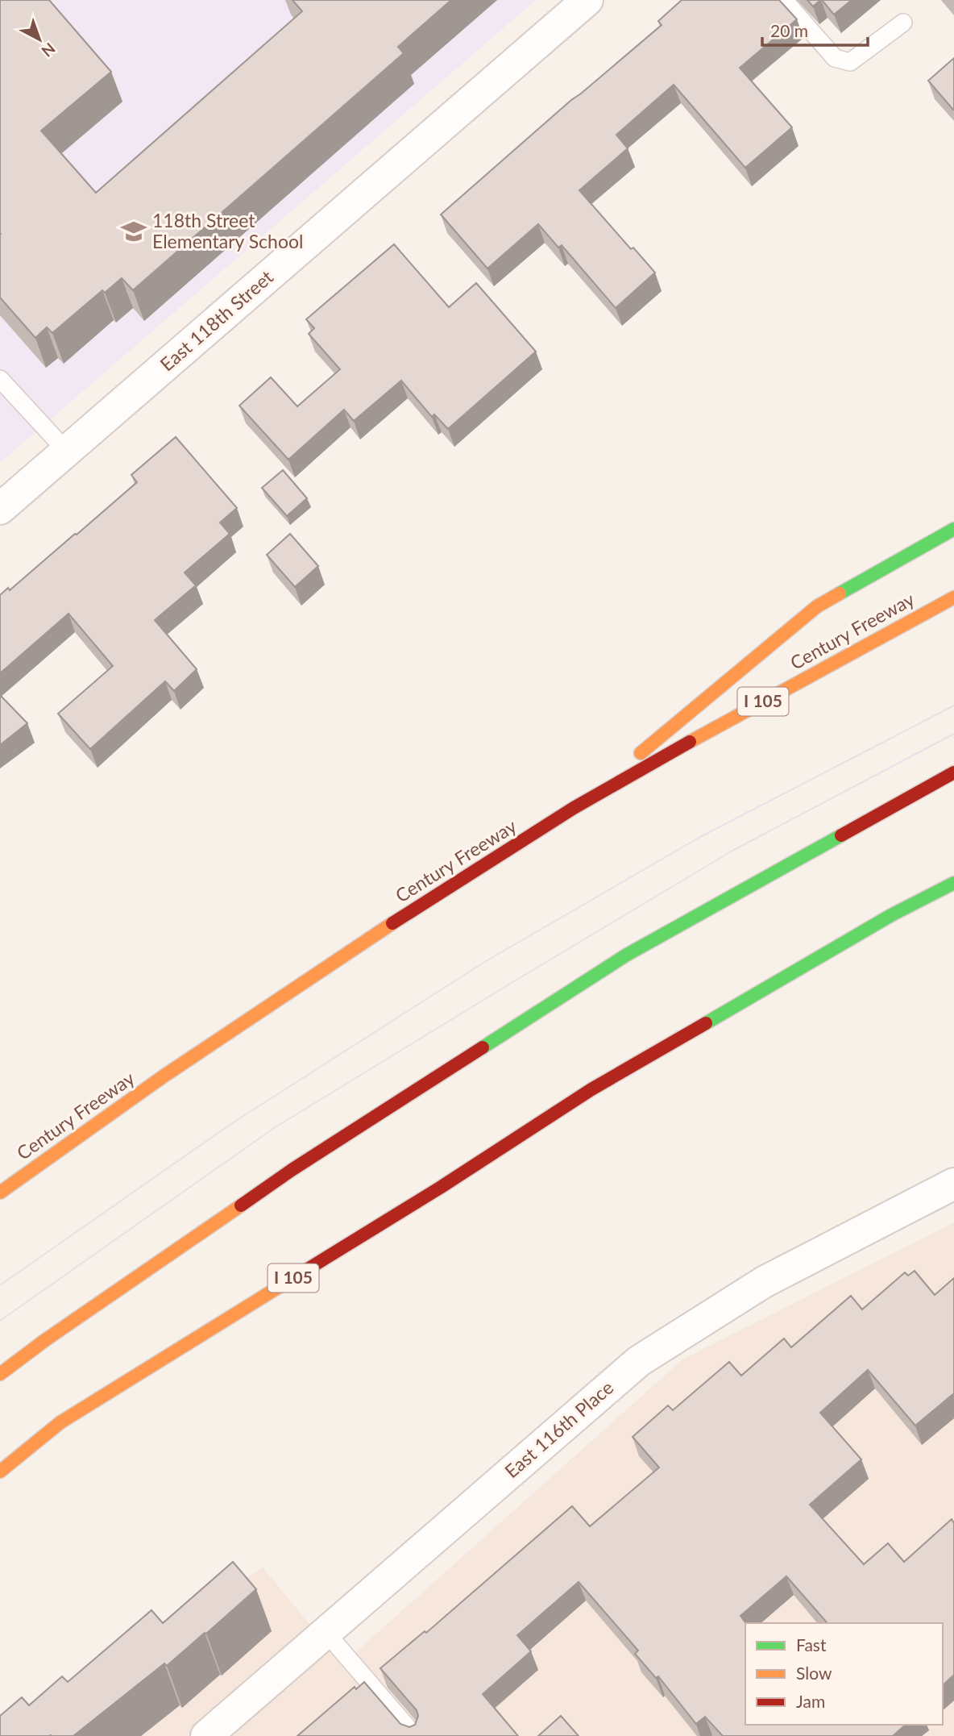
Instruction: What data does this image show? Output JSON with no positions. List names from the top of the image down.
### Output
{
  "streets": {
    "highway": ["Century Freeway", "I 105"],
    "street": ["East 118th Street", "East 116th Place"]
  },
  "places": {
    "school or university": ["118th Street Elementary School"]
  },
  "legend": ["Fast", "Slow", "Jam"],
  "scale_bar": "20 m",
  "north": "bottom right"
}
